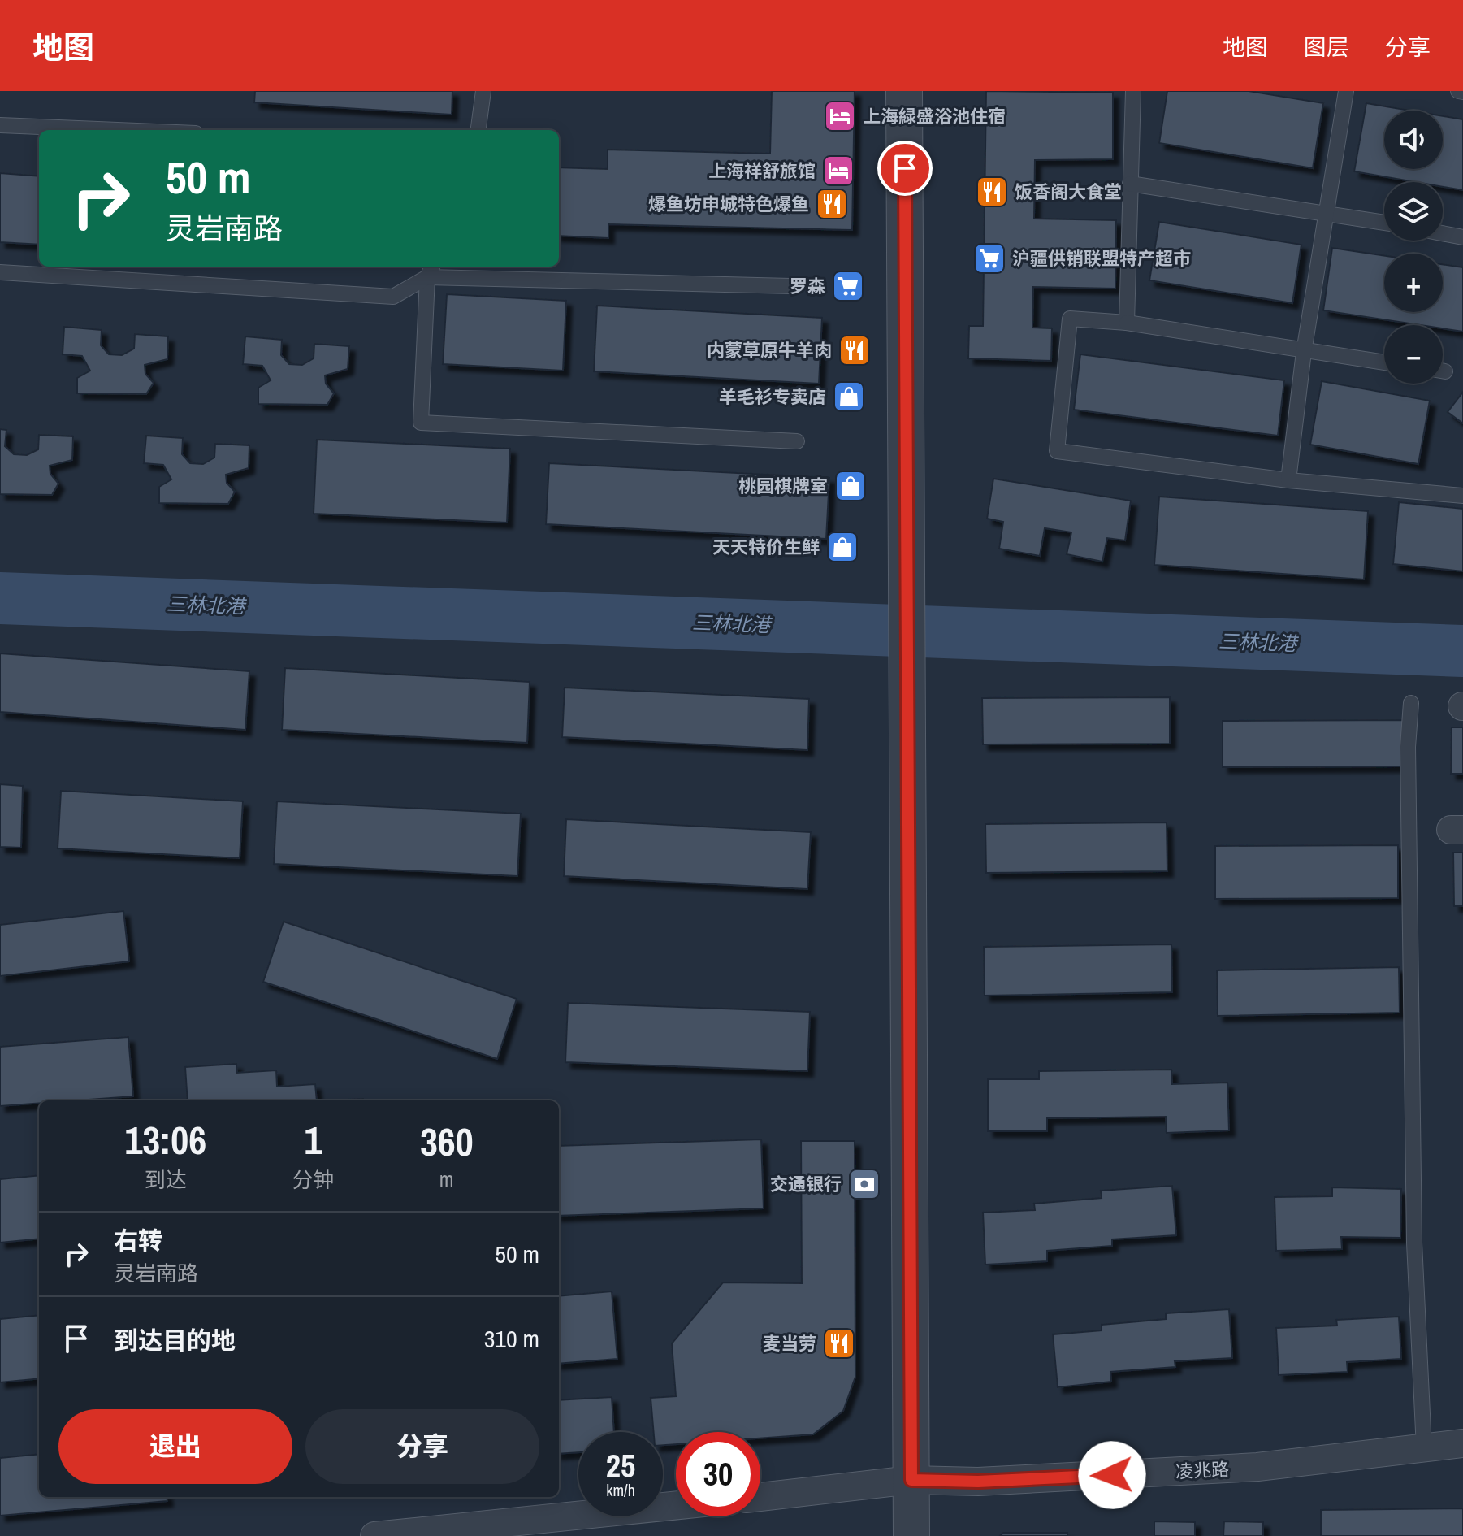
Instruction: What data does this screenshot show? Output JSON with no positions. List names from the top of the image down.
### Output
{
  "streets": {
    "street": ["凌兆路"]
  },
  "water": ["三林北港"],
  "places": {
    "hotel": ["上海緑盛浴池住宿", "上海祥舒旅馆"],
    "restaurant": [
      "饭香阁大食堂",
      "爆鱼坊申城特色爆鱼",
      "内蒙草原牛羊肉",
      "麦当劳"
    ],
    "supermarket": ["沪疆供销联盟特产超市", "罗森"],
    "shop": ["羊毛衫专卖店", "桃园棋牌室", "天天特价生鲜"],
    "bank": ["交通银行"]
  },
  "page": {
    "header": "地图",
    "nav": ["地图", "图层", "分享"],
    "map_buttons": ["+", "−"],
    "turn": ["50 m", "灵岩南路"],
    "eta": [
      "13:06",
      "到达",
      "1",
      "分钟",
      "360",
      "m"
    ],
    "list": [
      {
        "name": "右转",
        "note": "灵岩南路",
        "value": "50 m"
      },
      {
        "name": "到达目的地",
        "value": "310 m"
      }
    ],
    "buttons": ["退出", "分享"],
    "speed": "25 km/h",
    "limit": "30"
  }
}
